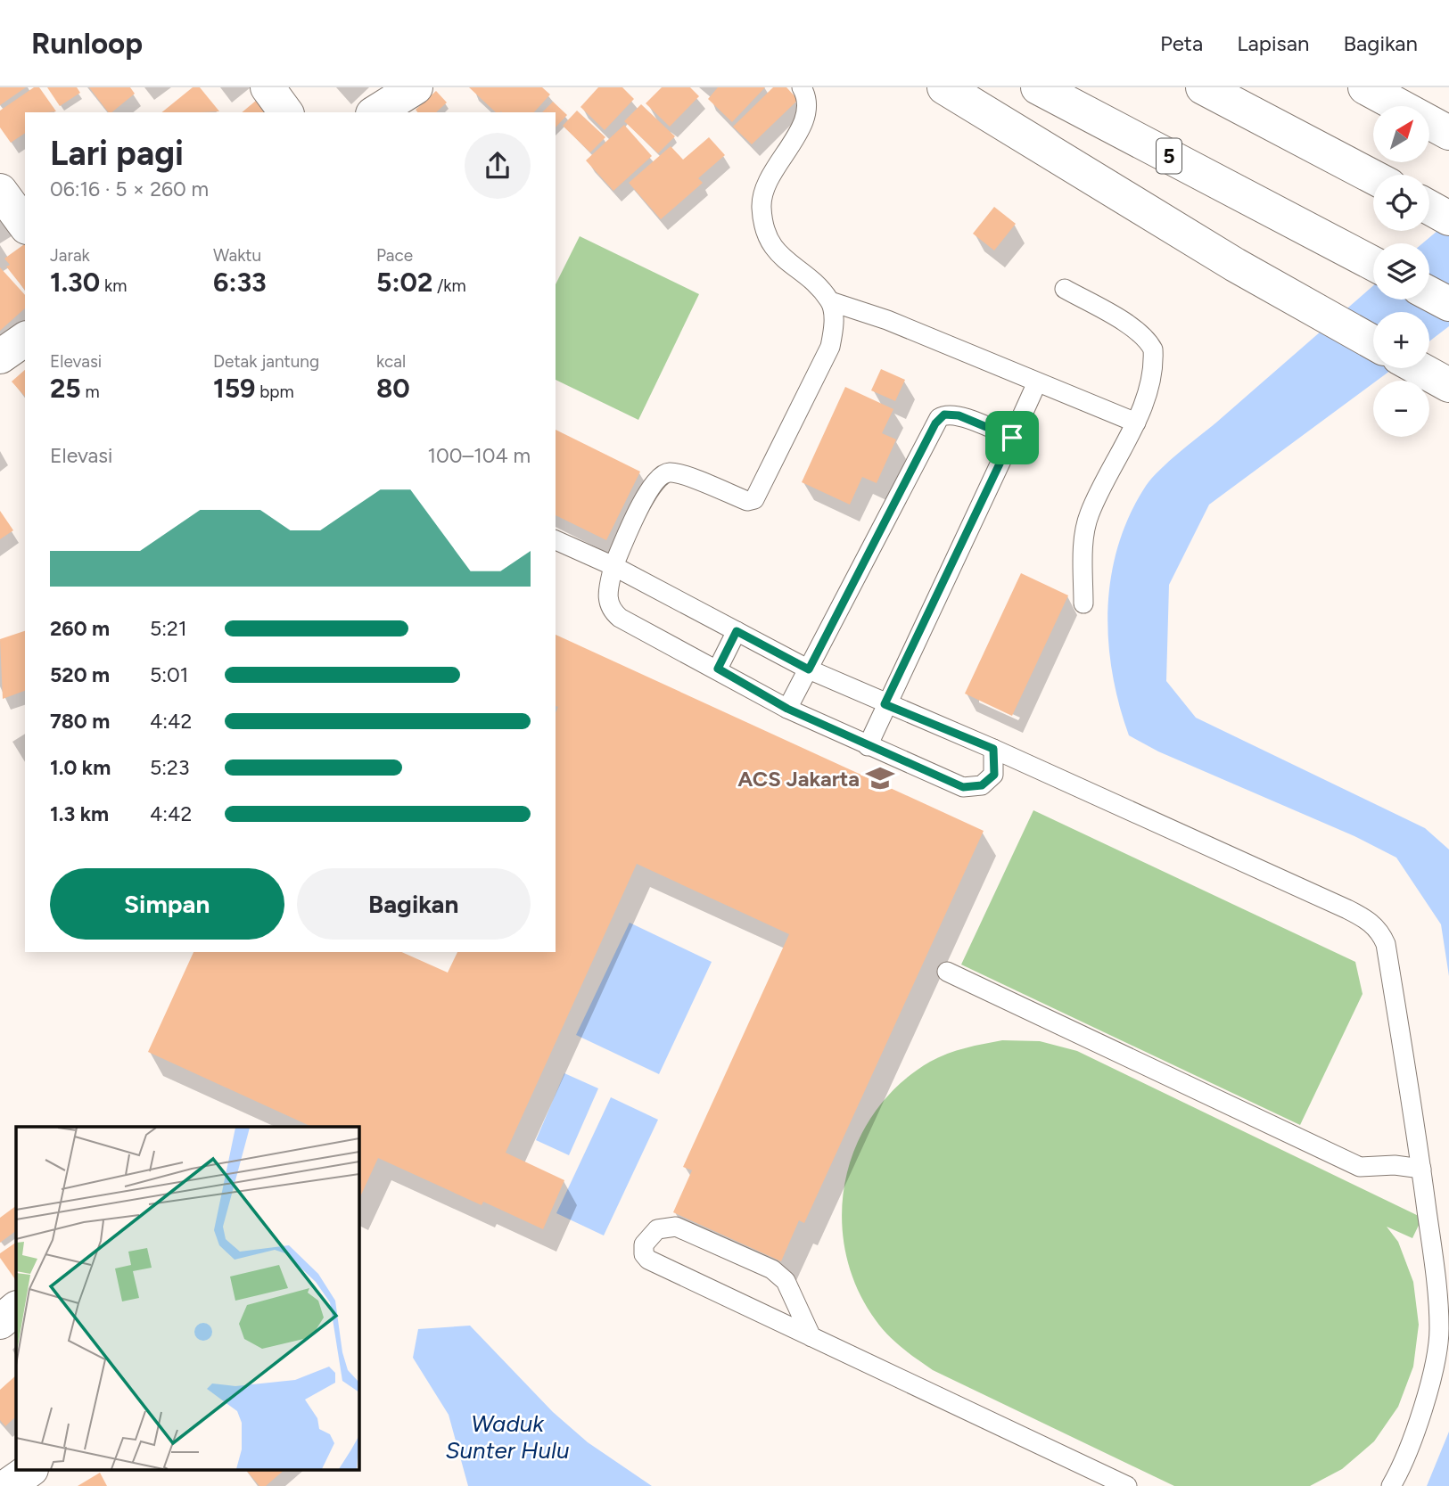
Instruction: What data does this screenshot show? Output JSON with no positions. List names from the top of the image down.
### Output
{
  "streets": {
    "main road": ["5"]
  },
  "water": ["Waduk Sunter Hulu"],
  "places": {
    "school or university": ["ACS Jakarta"]
  },
  "north": "top right",
  "page": {
    "header": "Runloop",
    "nav": ["Peta", "Lapisan", "Bagikan"],
    "map_buttons": ["+", "−"],
    "heading": ["Lari pagi", "06:16 · 5 × 260 m"],
    "stats": [
      ["Jarak", "1.30 km"],
      ["Waktu", "6:33"],
      ["Pace", "5:02 /km"],
      ["Elevasi", "25 m"],
      ["Detak jantung", "159 bpm"],
      ["kcal", "80"]
    ],
    "chart": ["Elevasi", "100–104 m"],
    "list": [
      {
        "name": "260 m",
        "note": "5:21"
      },
      {
        "name": "520 m",
        "note": "5:01"
      },
      {
        "name": "780 m",
        "note": "4:42"
      },
      {
        "name": "1.0 km",
        "note": "5:23"
      },
      {
        "name": "1.3 km",
        "note": "4:42"
      }
    ],
    "buttons": ["Simpan", "Bagikan"]
  }
}
